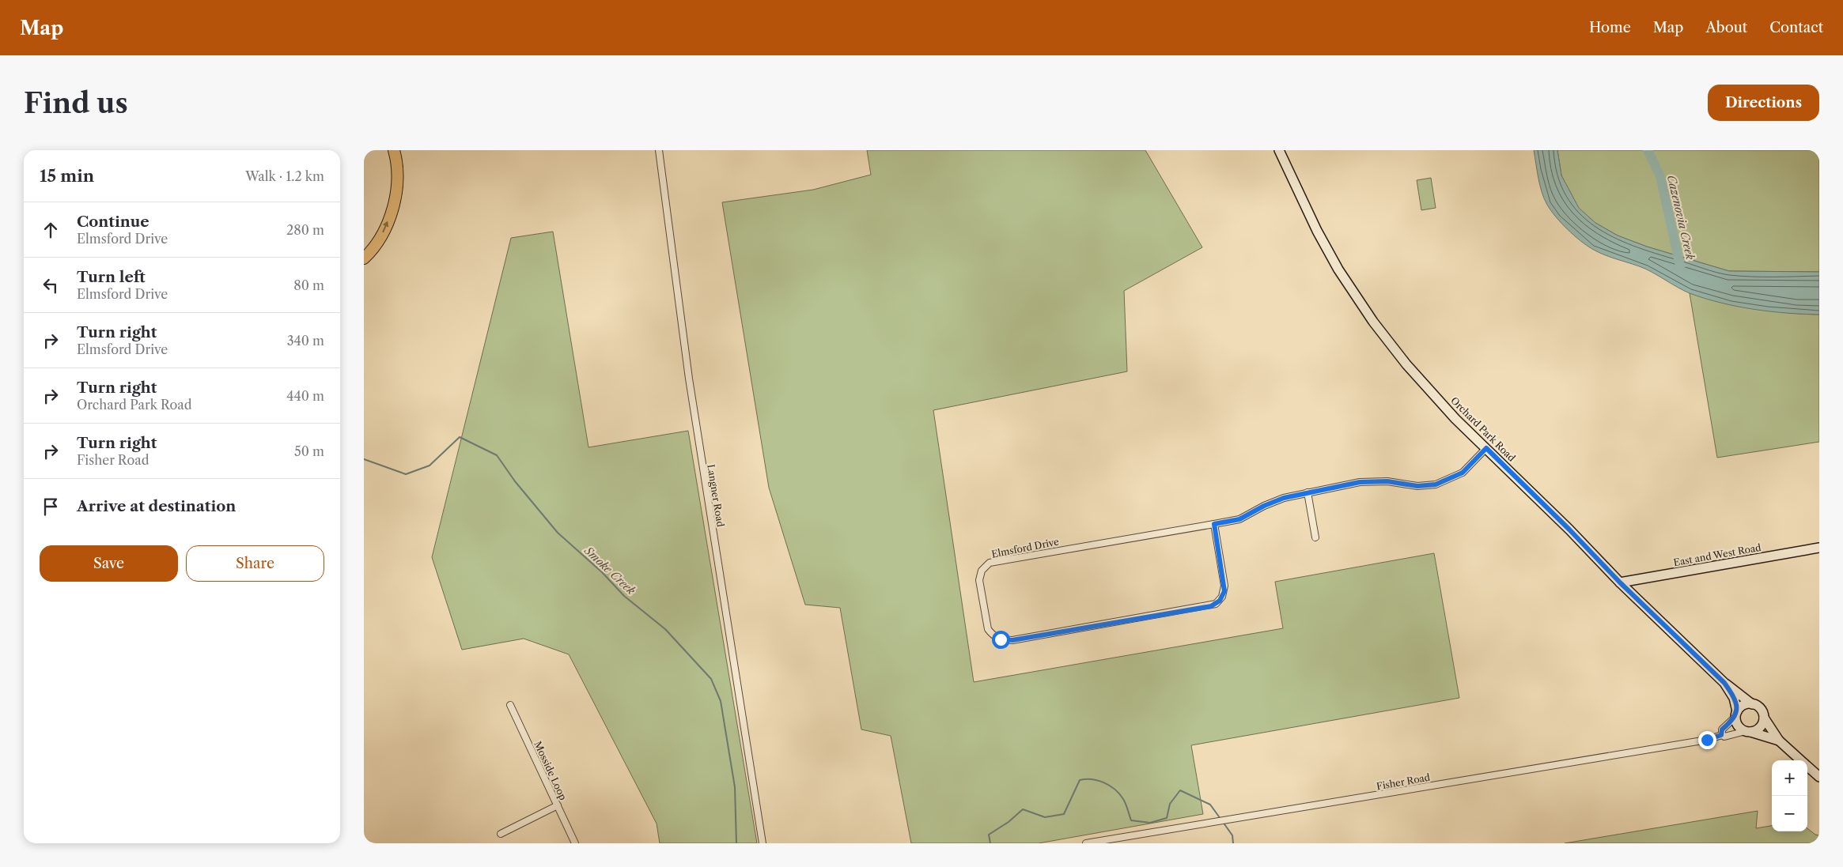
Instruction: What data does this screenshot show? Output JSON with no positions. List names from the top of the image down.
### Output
{
  "streets": {
    "main road": ["Orchard Park Road", "East and West Road"],
    "street": [
      "Langner Road",
      "Elmsford Drive",
      "Mosside Loop",
      "Fisher Road"
    ]
  },
  "crossings": [
    ["Orchard Park Road", "Elmsford Drive"],
    ["Orchard Park Road", "East and West Road"],
    ["Orchard Park Road", "Fisher Road"]
  ],
  "water": ["Cazenovia Creek", "Smoke Creek"],
  "page": {
    "header": "Map",
    "nav": [
      "Home",
      "Map",
      "About",
      "Contact"
    ],
    "buttons": [
      "Directions",
      ["Save", "Share"]
    ],
    "title": "Find us",
    "heading": ["15 min", "Walk · 1.2 km"],
    "list": [
      ["Continue", "Elmsford Drive", "280 m"],
      ["Turn left", "Elmsford Drive", "80 m"],
      ["Turn right", "Elmsford Drive", "340 m"],
      ["Turn right", "Orchard Park Road", "440 m"],
      ["Turn right", "Fisher Road", "50 m"],
      "Arrive at destination"
    ],
    "map_buttons": ["+", "−"]
  }
}
